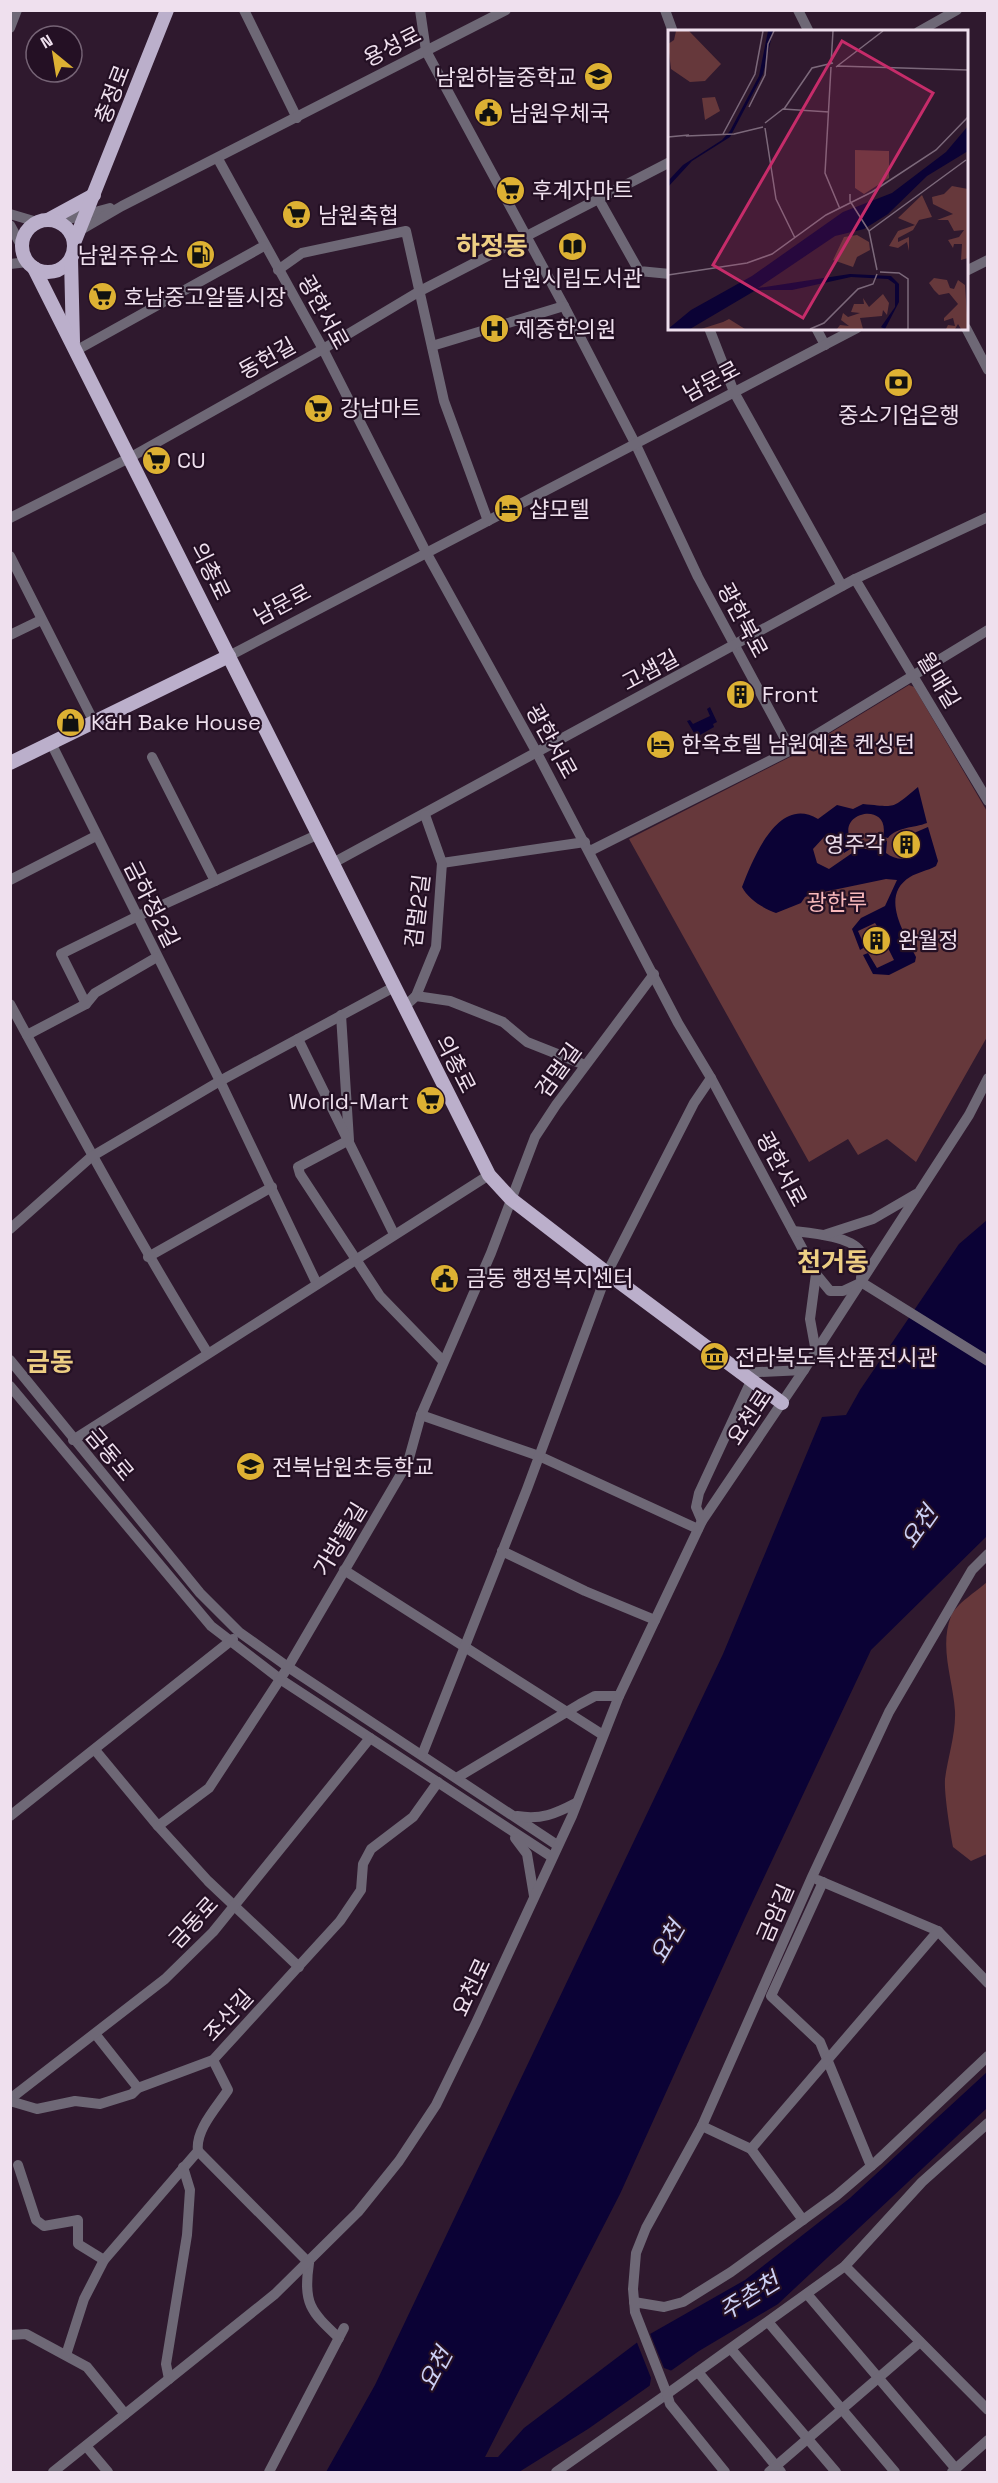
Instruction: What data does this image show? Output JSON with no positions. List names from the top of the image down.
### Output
{
  "streets": {
    "main road": ["충정로", "남문로", "의총로"],
    "street": [
      "용성로",
      "광한서로",
      "동헌길",
      "광한북로",
      "고샘길",
      "월매길",
      "금하정2길",
      "검멀2길",
      "검멀길",
      "요천로",
      "금동로",
      "가방뜰길",
      "금암길",
      "조산길"
    ]
  },
  "crossings": [
    ["용성로", "충정로"],
    ["용성로", "광한서로"],
    ["용성로", "의총로"],
    ["용성로", "광한북로"],
    ["충정로", "의총로"],
    ["광한서로", "동헌길"],
    ["광한서로", "남문로"],
    ["광한서로", "고샘길"],
    ["광한서로", "검멀2길"],
    ["광한서로", "검멀길"],
    ["동헌길", "의총로"],
    ["동헌길", "광한북로"],
    ["남문로", "의총로"],
    ["남문로", "광한북로"],
    ["남문로", "금하정2길"],
    ["의총로", "고샘길"],
    ["의총로", "검멀길"],
    ["의총로", "요천로"],
    ["의총로", "가방뜰길"],
    ["광한북로", "고샘길"],
    ["고샘길", "월매길"],
    ["검멀길", "가방뜰길"],
    ["요천로", "금동로"],
    ["금동로", "가방뜰길"],
    ["금동로", "조산길"]
  ],
  "districts": ["하정동", "천거동", "금동"],
  "water": ["요천", "주촌천"],
  "parks": ["광한루"],
  "places": {
    "school or university": ["남원하늘중학교", "전북남원초등학교"],
    "public building": ["남원우체국", "금동 행정복지센터"],
    "supermarket": [
      "후계자마트",
      "남원축협",
      "호남중고알뜰시장",
      "강남마트",
      "CU",
      "World-Mart"
    ],
    "library": ["남원시립도서관"],
    "fuel station": ["남원주유소"],
    "hospital": ["제중한의원"],
    "bank": ["중소기업은행"],
    "hotel": ["샵모텔", "한옥호텔 남원예촌 켄싱턴"],
    "building": ["Front", "영주각", "완월정"],
    "shop": ["K&H Bake House"],
    "museum": ["전라북도특산품전시관"]
  },
  "north": "top left"
}
